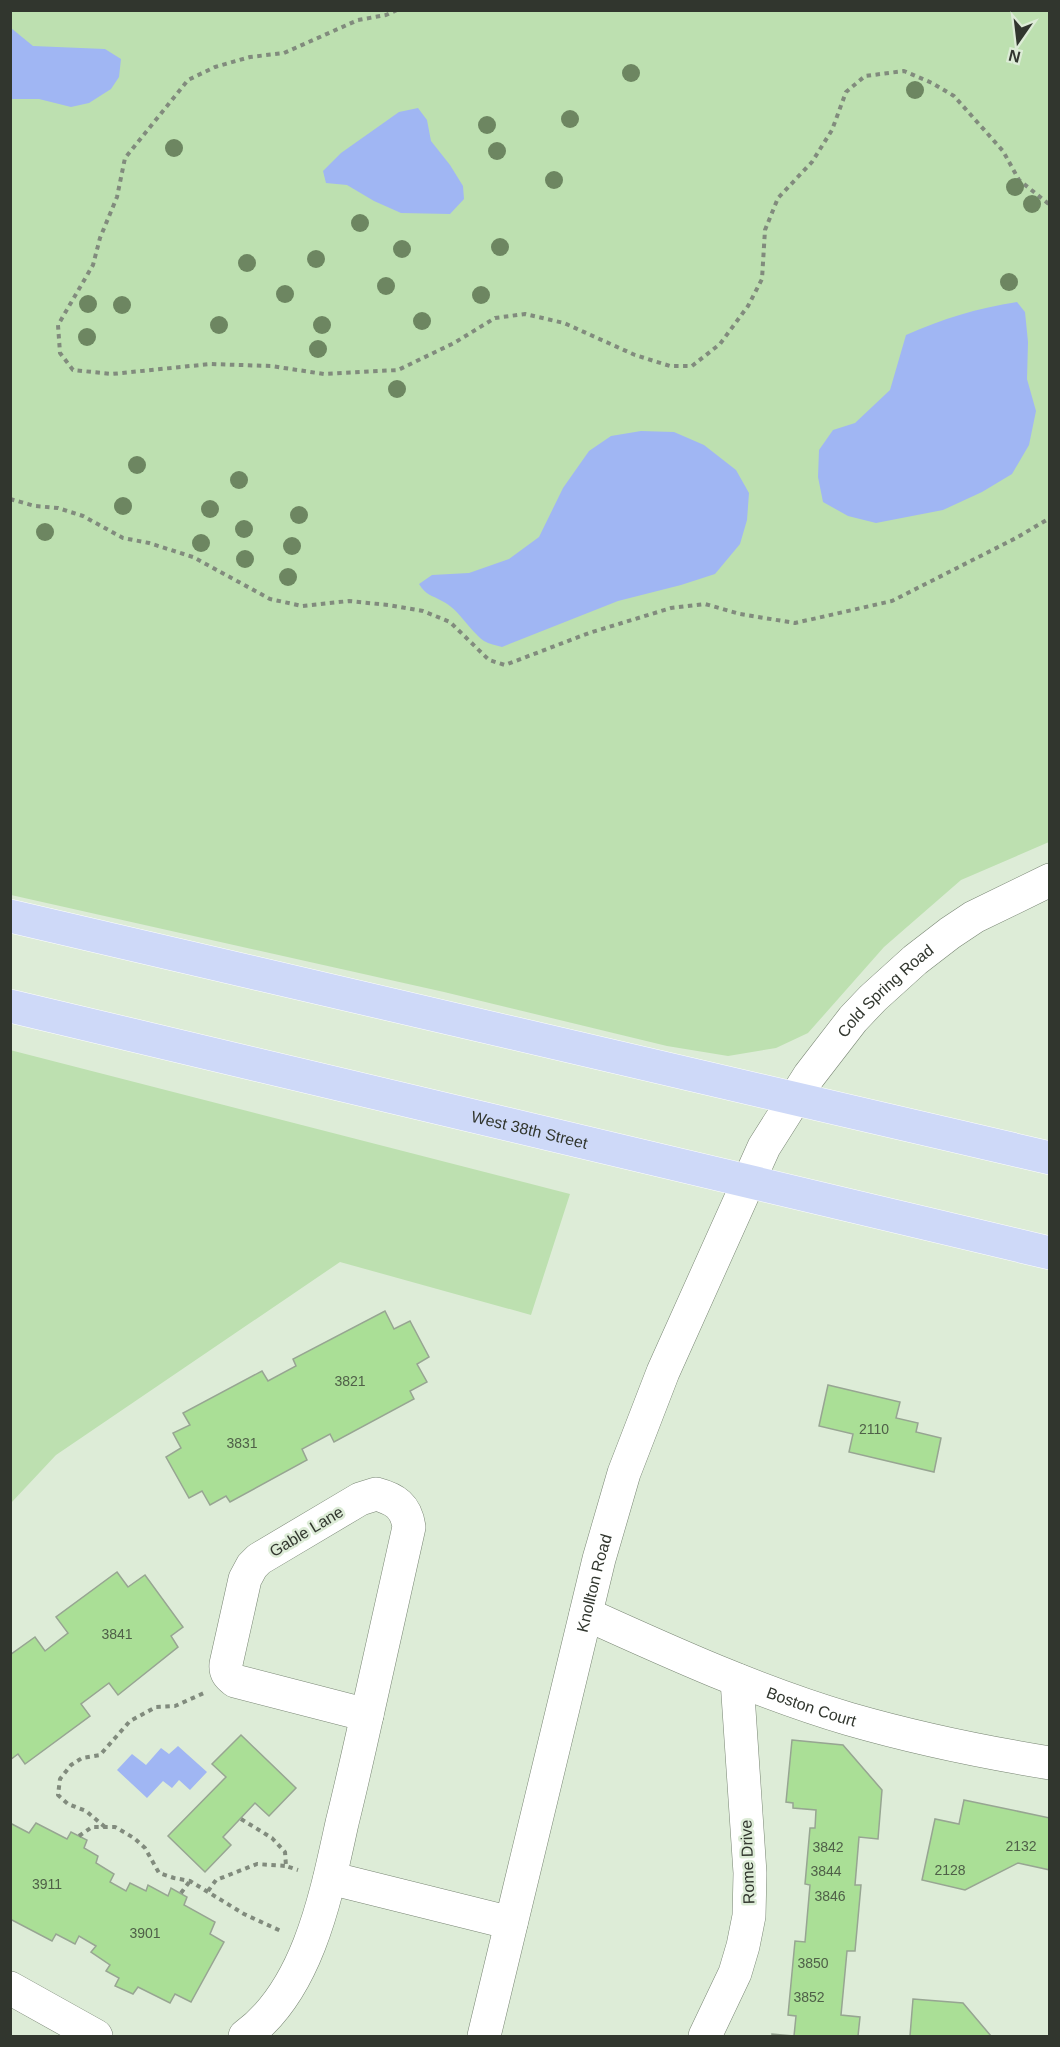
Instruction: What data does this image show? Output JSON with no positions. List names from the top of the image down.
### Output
{
  "streets": {
    "main road": ["West 38th Street"],
    "street": [
      "Cold Spring Road",
      "Gable Lane",
      "Knollton Road",
      "Boston Court",
      "Rome Drive"
    ]
  },
  "crossings": [
    ["Cold Spring Road", "Knollton Road"],
    ["West 38th Street", "Knollton Road"],
    ["Knollton Road", "Boston Court"],
    ["Boston Court", "Rome Drive"]
  ],
  "house_numbers": [
    "3821",
    "2110",
    "3831",
    "3841",
    "2132",
    "3842",
    "2128",
    "3844",
    "3911",
    "3846",
    "3901",
    "3850",
    "3852"
  ],
  "north": "bottom"
}
